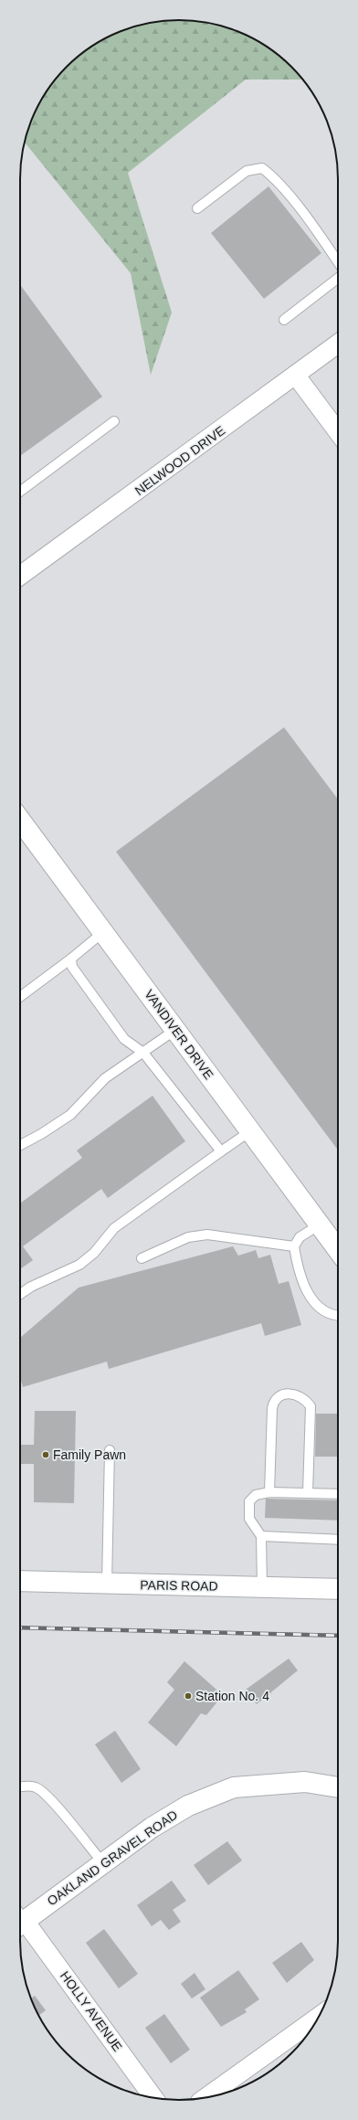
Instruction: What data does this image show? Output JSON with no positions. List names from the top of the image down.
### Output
{
  "streets": {
    "main road": ["VANDIVER DRIVE", "PARIS ROAD", "OAKLAND GRAVEL ROAD"],
    "street": ["NELWOOD DRIVE", "HOLLY AVENUE"]
  },
  "places": ["Family Pawn", "Station No. 4"]
}
